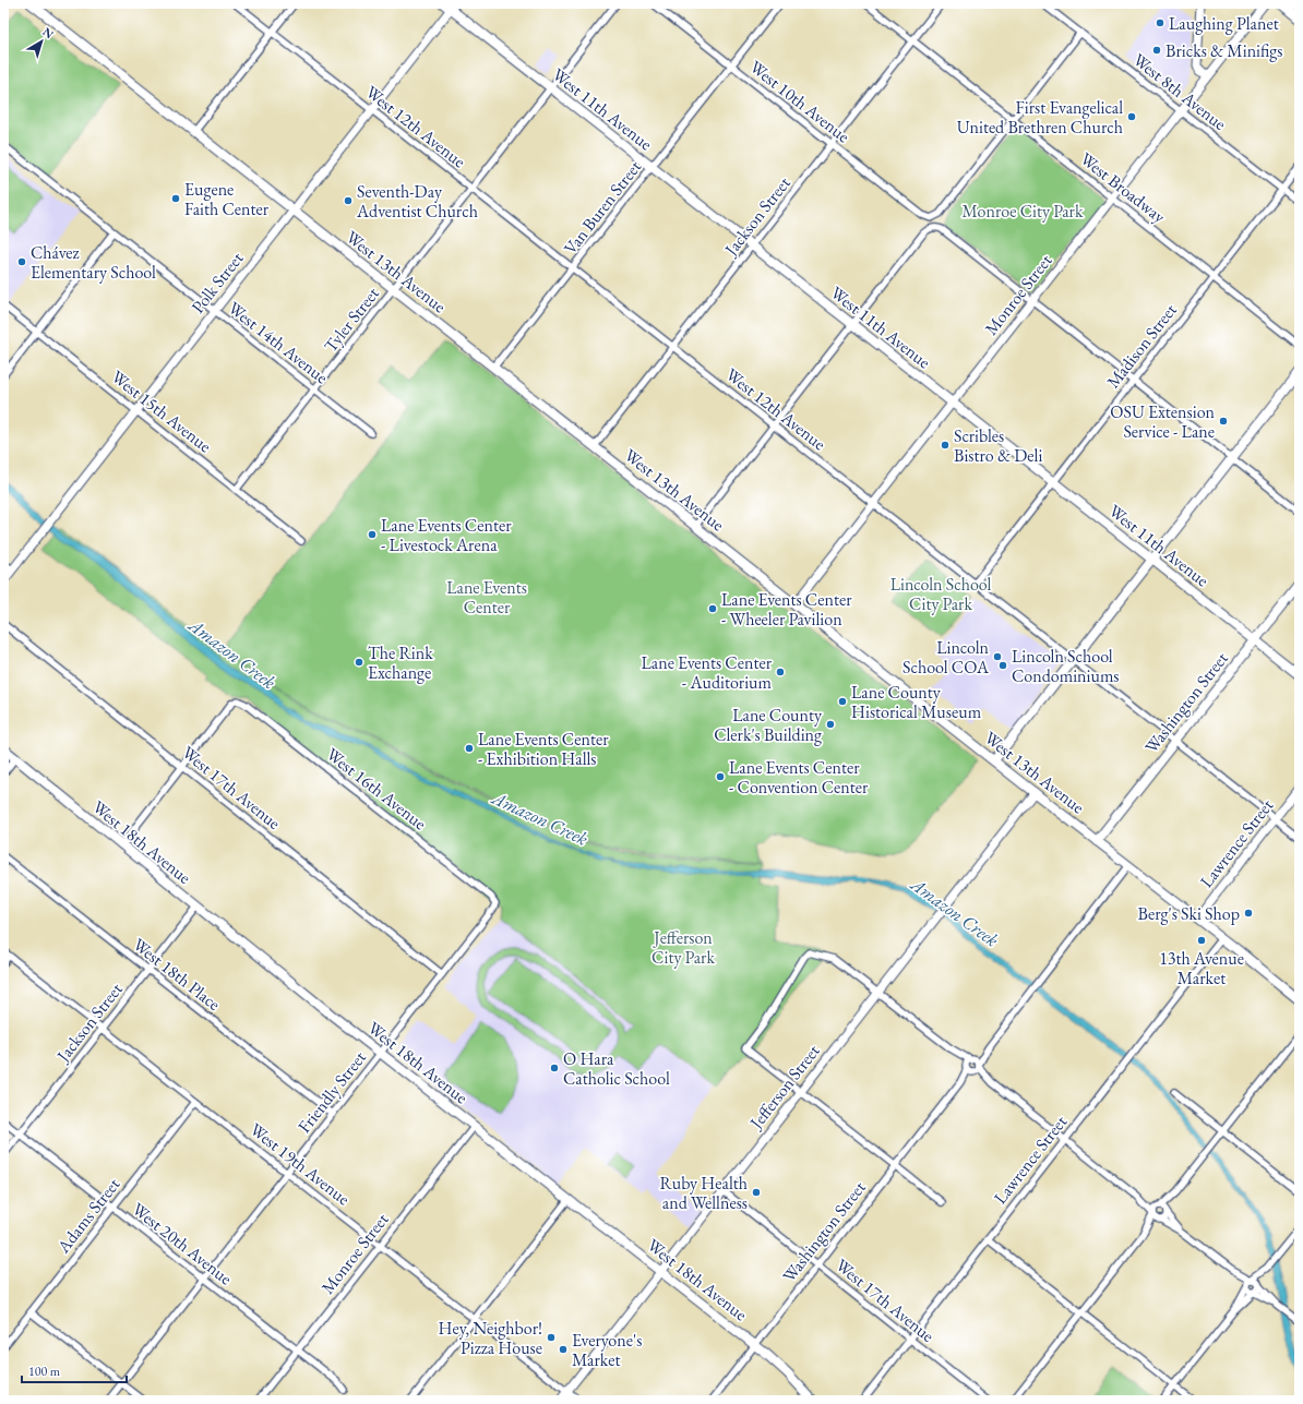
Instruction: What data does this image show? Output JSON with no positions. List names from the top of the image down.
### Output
{
  "streets": {
    "main road": [
      "West 11th Avenue",
      "West 13th Avenue",
      "Washington Street",
      "West 18th Avenue"
    ],
    "street": [
      "West 8th Avenue",
      "West 10th Avenue",
      "West 12th Avenue",
      "West Broadway",
      "Van Buren Street",
      "Jackson Street",
      "Polk Street",
      "Monroe Street",
      "Tyler Street",
      "West 14th Avenue",
      "Madison Street",
      "West 15th Avenue",
      "West 17th Avenue",
      "West 16th Avenue",
      "Lawrence Street",
      "West 18th Place",
      "Jefferson Street",
      "Friendly Street",
      "West 19th Avenue",
      "Adams Street",
      "West 20th Avenue"
    ]
  },
  "crossings": [
    ["West 8th Avenue", "Monroe Street"],
    ["West 8th Avenue", "Madison Street"],
    ["West 10th Avenue", "West Broadway"],
    ["West 10th Avenue", "Van Buren Street"],
    ["West 10th Avenue", "Jackson Street"],
    ["West 11th Avenue", "Van Buren Street"],
    ["West 11th Avenue", "Jackson Street"],
    ["West 11th Avenue", "Polk Street"],
    ["West 11th Avenue", "Monroe Street"],
    ["West 11th Avenue", "Tyler Street"],
    ["West 11th Avenue", "Madison Street"],
    ["West 11th Avenue", "Washington Street"],
    ["West 12th Avenue", "Van Buren Street"],
    ["West 12th Avenue", "Jackson Street"],
    ["West 12th Avenue", "Polk Street"],
    ["West 12th Avenue", "Monroe Street"],
    ["West 12th Avenue", "Tyler Street"],
    ["West 12th Avenue", "Madison Street"],
    ["West 12th Avenue", "Washington Street"],
    ["West 12th Avenue", "Lawrence Street"],
    ["West Broadway", "Jackson Street"],
    ["West Broadway", "Monroe Street"],
    ["West Broadway", "Madison Street"],
    ["Van Buren Street", "West 13th Avenue"],
    ["Jackson Street", "West 13th Avenue"],
    ["Jackson Street", "West 18th Avenue"],
    ["Jackson Street", "West 18th Place"],
    ["Jackson Street", "West 19th Avenue"],
    ["Jackson Street", "West 20th Avenue"],
    ["West 13th Avenue", "Polk Street"],
    ["West 13th Avenue", "Monroe Street"],
    ["West 13th Avenue", "Tyler Street"],
    ["West 13th Avenue", "Washington Street"],
    ["West 13th Avenue", "Lawrence Street"],
    ["West 13th Avenue", "Jefferson Street"],
    ["Polk Street", "West 14th Avenue"],
    ["Polk Street", "West 15th Avenue"],
    ["Monroe Street", "West 18th Avenue"],
    ["Monroe Street", "West 19th Avenue"],
    ["Monroe Street", "West 20th Avenue"],
    ["Tyler Street", "West 14th Avenue"],
    ["Tyler Street", "West 15th Avenue"],
    ["Washington Street", "West 17th Avenue"],
    ["Washington Street", "West 18th Avenue"],
    ["West 17th Avenue", "West 16th Avenue"],
    ["West 17th Avenue", "Lawrence Street"],
    ["West 17th Avenue", "Jefferson Street"],
    ["West 17th Avenue", "Friendly Street"],
    ["West 16th Avenue", "Friendly Street"],
    ["West 18th Avenue", "Jefferson Street"],
    ["West 18th Avenue", "Friendly Street"],
    ["West 18th Place", "Friendly Street"],
    ["Jefferson Street", "West 19th Avenue"],
    ["Friendly Street", "West 19th Avenue"],
    ["Friendly Street", "West 20th Avenue"],
    ["West 19th Avenue", "Adams Street"],
    ["Adams Street", "West 20th Avenue"]
  ],
  "water": ["Amazon Creek"],
  "parks": [
    "Monroe City Park",
    "Lincoln School City Park",
    "Lane Events Center",
    "Jefferson City Park"
  ],
  "places": [
    "Laughing Planet",
    "Bricks & Minifigs",
    "First Evangelical United Brethren Church",
    "Eugene Faith Center",
    "Seventh-Day Adventist Church",
    "Chávez Elementary School",
    "OSU Extension Service - Lane",
    "Scribles Bistro & Deli",
    "Lane Events Center - Livestock Arena",
    "Lane Events Center - Wheeler Pavilion",
    "Lincoln School COA",
    "The Rink Exchange",
    "Lincoln School Condominiums",
    "Lane Events Center - Auditorium",
    "Lane County Historical Museum",
    "Lane County Clerk's Building",
    "Lane Events Center - Exhibition Halls",
    "Lane Events Center - Convention Center",
    "Berg's Ski Shop",
    "13th Avenue Market",
    "O Hara Catholic School",
    "Ruby Health and Wellness",
    "Hey, Neighbor! Pizza House",
    "Everyone's Market"
  ],
  "scale_bar": "100 m",
  "north": "top right"
}
